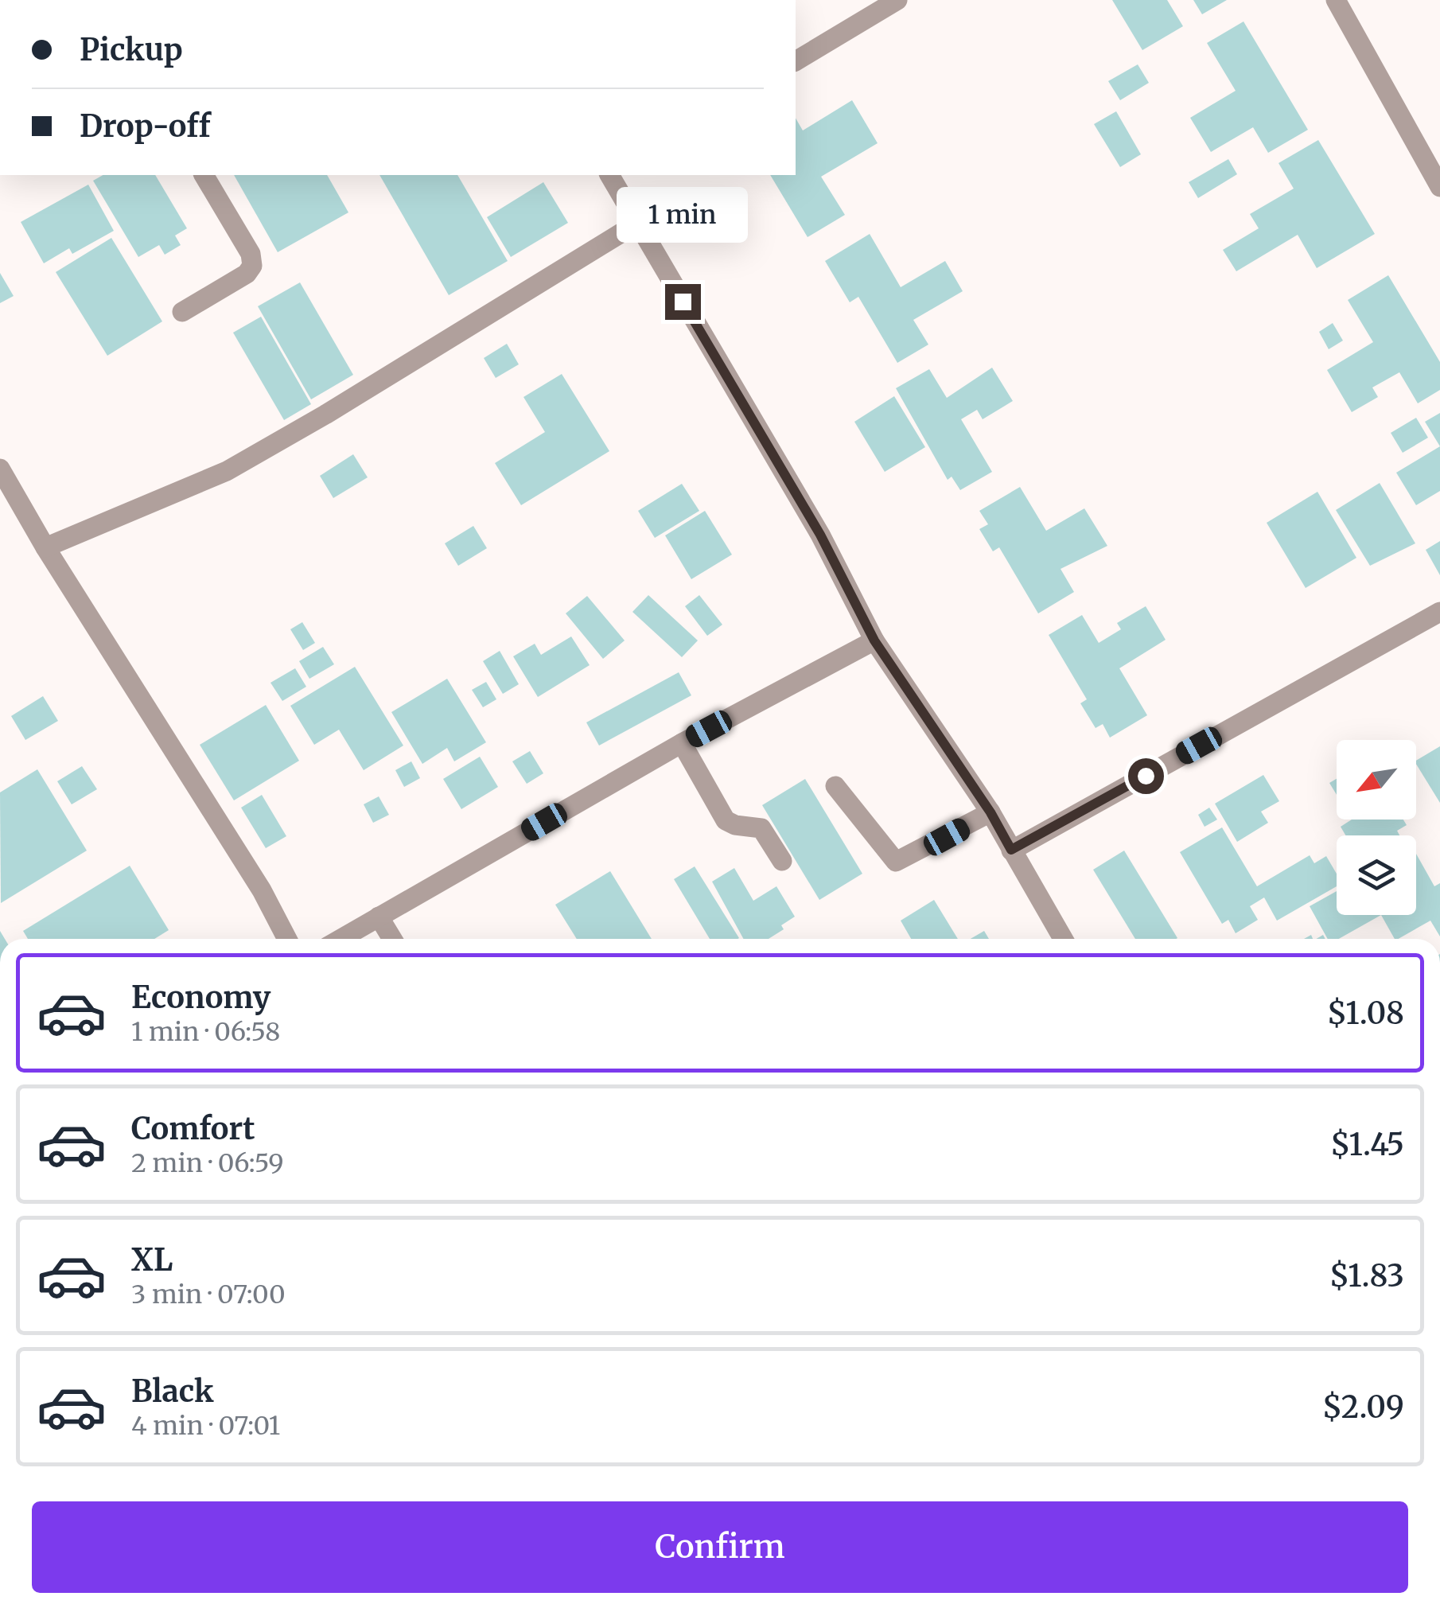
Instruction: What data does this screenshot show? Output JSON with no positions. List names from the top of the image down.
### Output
{
  "north": "bottom left",
  "page": {
    "banner": ["Pickup", "Drop-off"],
    "bubble": "1 min",
    "list": [
      {
        "name": "Economy",
        "note": "1 min · 06:58",
        "value": "$1.08"
      },
      {
        "name": "Comfort",
        "note": "2 min · 06:59",
        "value": "$1.45"
      },
      {
        "name": "XL",
        "note": "3 min · 07:00",
        "value": "$1.83"
      },
      {
        "name": "Black",
        "note": "4 min · 07:01",
        "value": "$2.09"
      }
    ],
    "buttons": "Confirm"
  }
}
